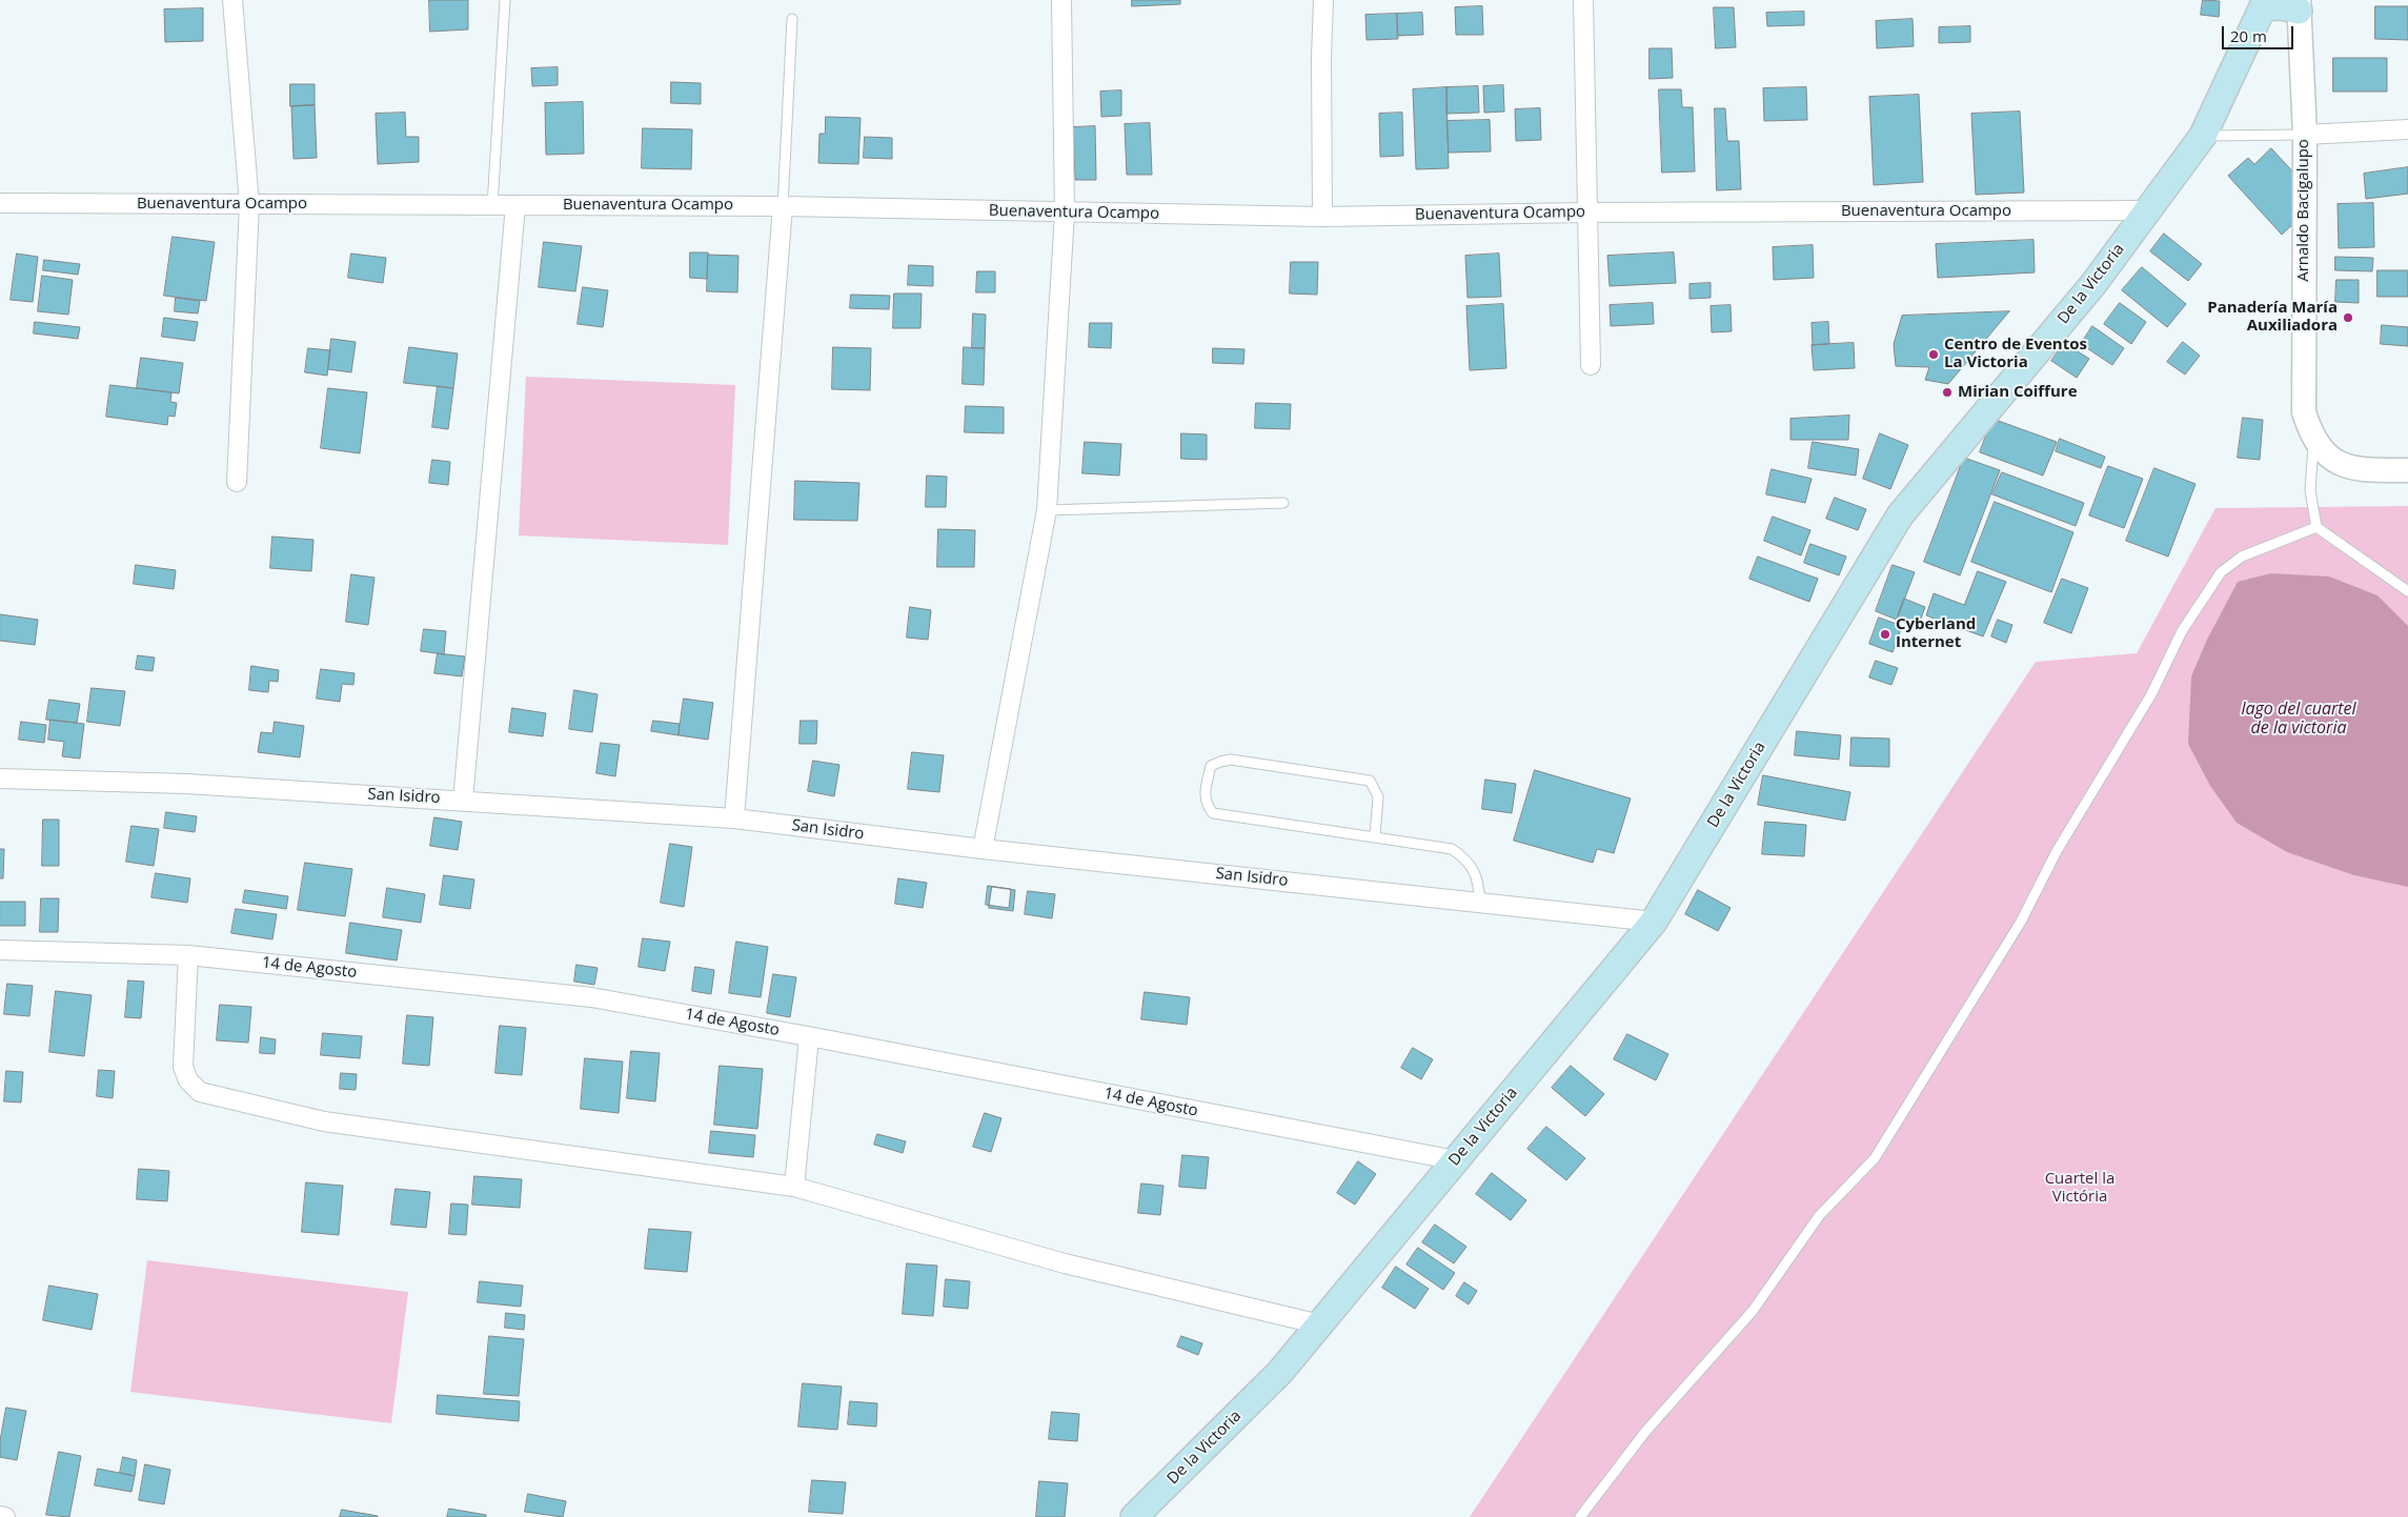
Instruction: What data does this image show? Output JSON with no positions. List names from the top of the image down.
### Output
{
  "streets": {
    "main road": ["De la Victoria"],
    "street": [
      "Buenaventura Ocampo",
      "Arnaldo Bacigalupo",
      "San Isidro",
      "14 de Agosto"
    ]
  },
  "crossings": [
    ["Buenaventura Ocampo", "De la Victoria"],
    ["De la Victoria", "San Isidro"],
    ["De la Victoria", "14 de Agosto"]
  ],
  "water": ["lago del cuartel de la victoria"],
  "parks": ["Cuartel la Victória"],
  "places": [
    "Panadería María Auxiliadora",
    "Centro de Eventos La Victoria",
    "Mirian Coiffure",
    "Cyberland Internet"
  ],
  "scale_bar": "20 m"
}
